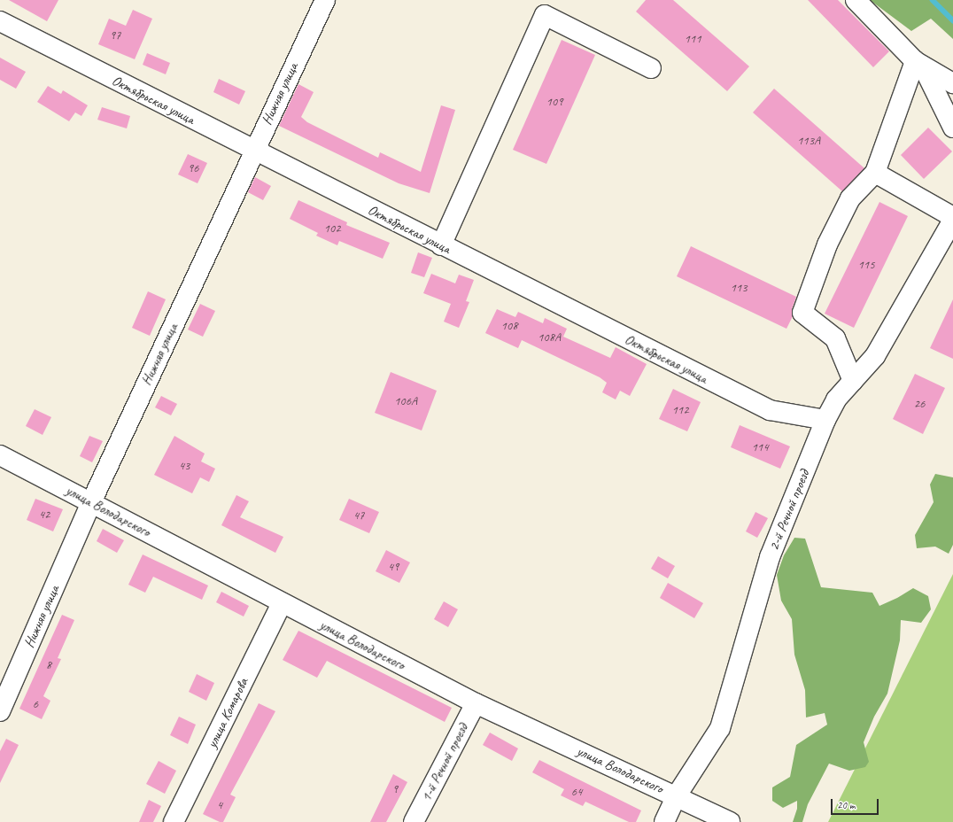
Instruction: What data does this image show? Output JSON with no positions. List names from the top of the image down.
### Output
{
  "streets": {
    "street": [
      "Нижняя улица",
      "Октябрьская улица",
      "2-й Речной проезд",
      "улица Володарского",
      "улица Комарова",
      "1-й Речной проезд"
    ]
  },
  "crossings": [
    ["Нижняя улица", "Октябрьская улица"],
    ["Нижняя улица", "улица Володарского"],
    ["Октябрьская улица", "2-й Речной проезд"],
    ["2-й Речной проезд", "улица Володарского"],
    ["улица Володарского", "улица Комарова"],
    ["улица Володарского", "1-й Речной проезд"]
  ],
  "house_numbers": [
    "97",
    "111",
    "109",
    "113А",
    "96",
    "102",
    "115",
    "113",
    "108",
    "108А",
    "106А",
    "26",
    "112",
    "114",
    "43",
    "42",
    "47",
    "49",
    "8",
    "6",
    "9",
    "64",
    "4"
  ],
  "scale_bar": "20 m"
}
